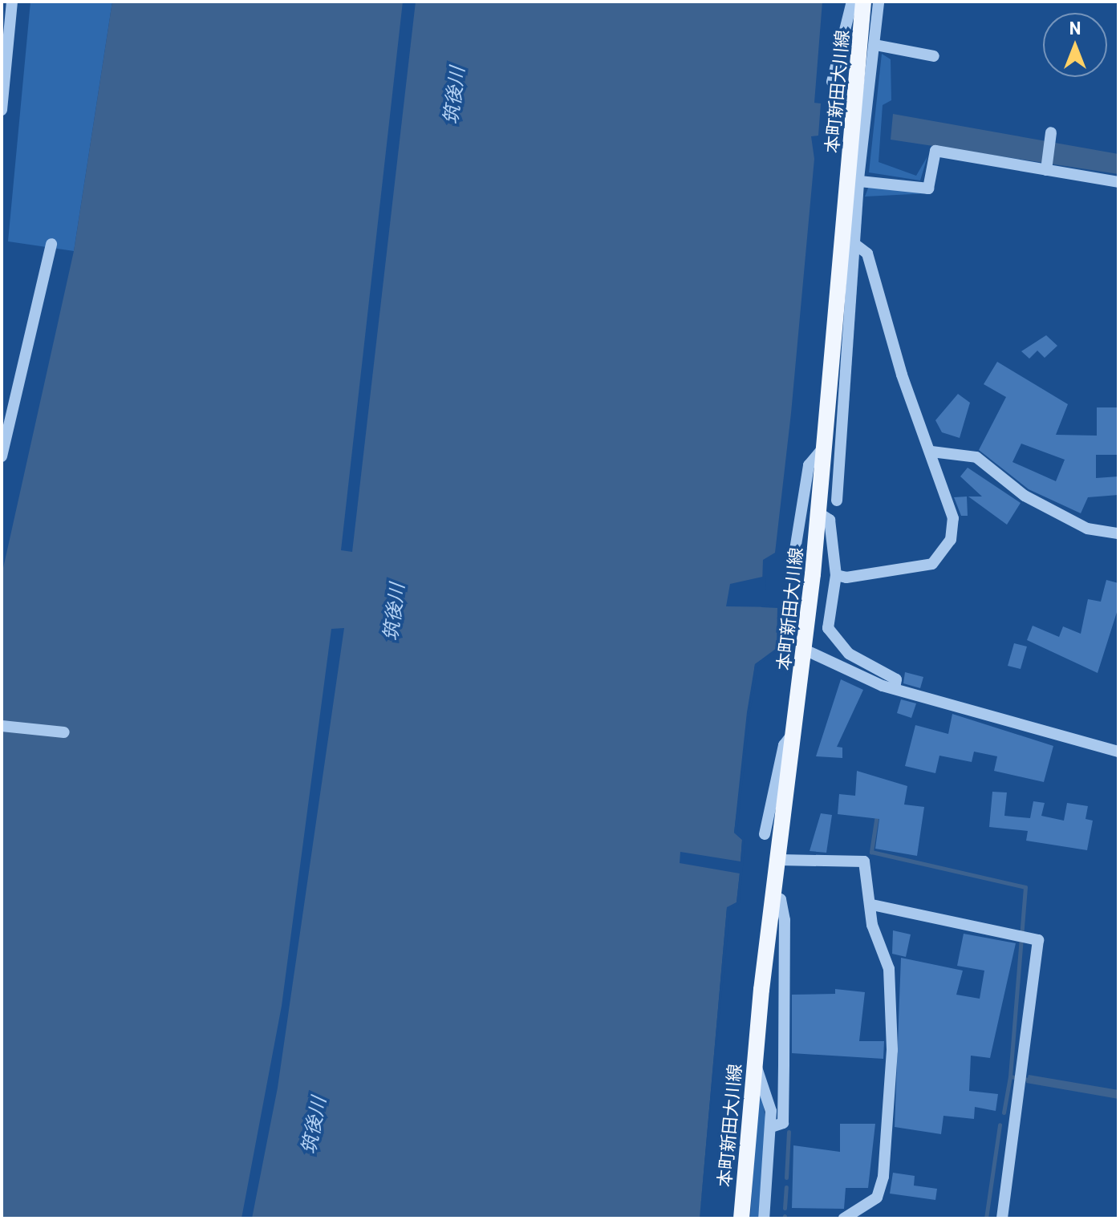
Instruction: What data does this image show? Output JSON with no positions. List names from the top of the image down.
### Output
{
  "streets": {
    "main road": ["本町新田大川線"]
  },
  "water": ["筑後川"],
  "north": "top"
}
